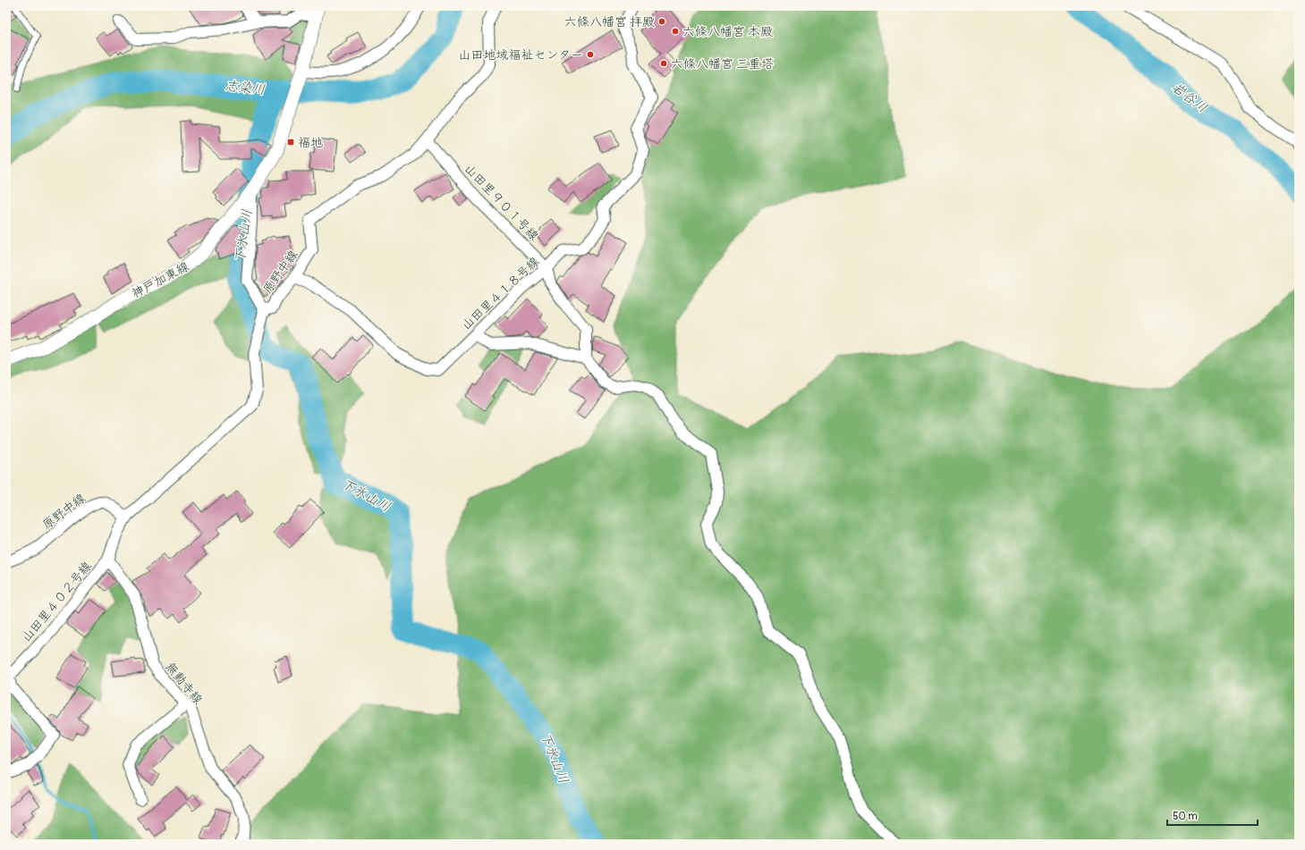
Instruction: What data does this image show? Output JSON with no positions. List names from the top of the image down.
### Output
{
  "streets": {
    "street": [
      "山田里９０１号線",
      "原野中線",
      "神戸加東線",
      "山田里４１８号線",
      "山田里４０２号線",
      "無動寺線"
    ]
  },
  "crossings": [
    ["山田里９０１号線", "原野中線"],
    ["山田里９０１号線", "山田里４１８号線"],
    ["原野中線", "山田里４１８号線"],
    ["山田里４０２号線", "無動寺線"]
  ],
  "water": ["志染川", "岩谷川", "下氷山川"],
  "places": {
    "other": [
      "六條八幡宮 拝殿",
      "六條八幡宮 本殿",
      "山田地域福祉センター",
      "六條八幡宮 三重塔"
    ],
    "transit": ["福地"]
  },
  "scale_bar": "50 m"
}
